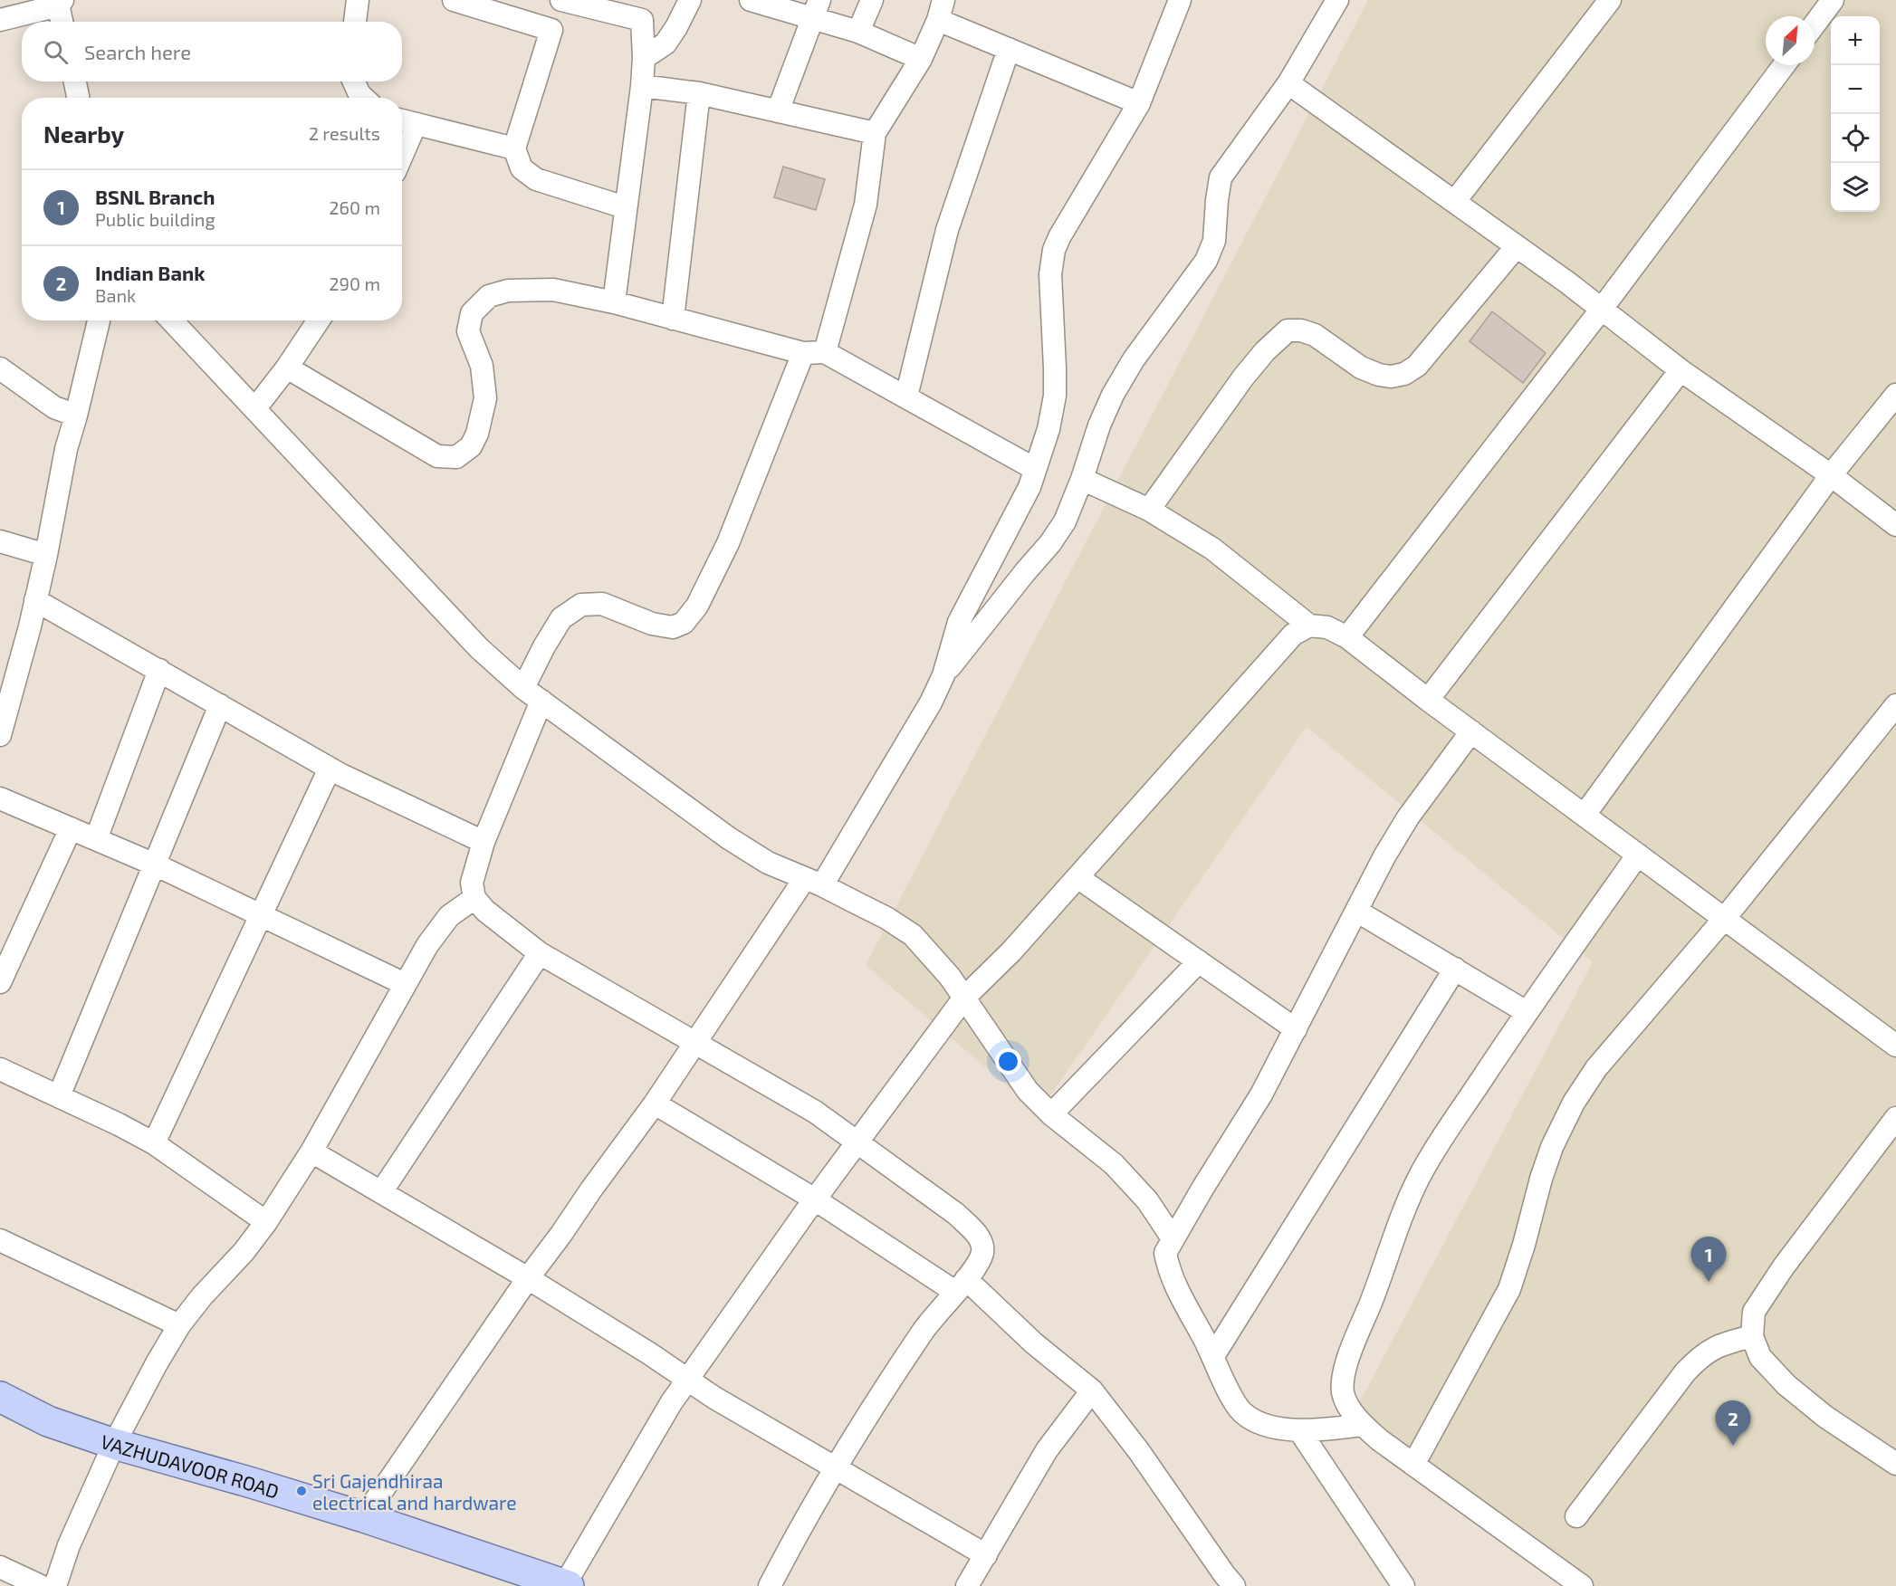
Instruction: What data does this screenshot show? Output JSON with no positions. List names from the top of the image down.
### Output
{
  "streets": {
    "main road": ["VAZHUDAVOOR ROAD"]
  },
  "places": ["Sri Gajendhiraa electrical and hardware"],
  "north": "top right",
  "page": {
    "map_buttons": ["+", "−"],
    "search": "Search here",
    "heading": ["Nearby", "2 results"],
    "list": [
      {
        "mark": "1",
        "name": "BSNL Branch",
        "note": "Public building",
        "value": "260 m"
      },
      {
        "mark": "2",
        "name": "Indian Bank",
        "note": "Bank",
        "value": "290 m"
      }
    ],
    "pins": ["1", "2"]
  }
}
